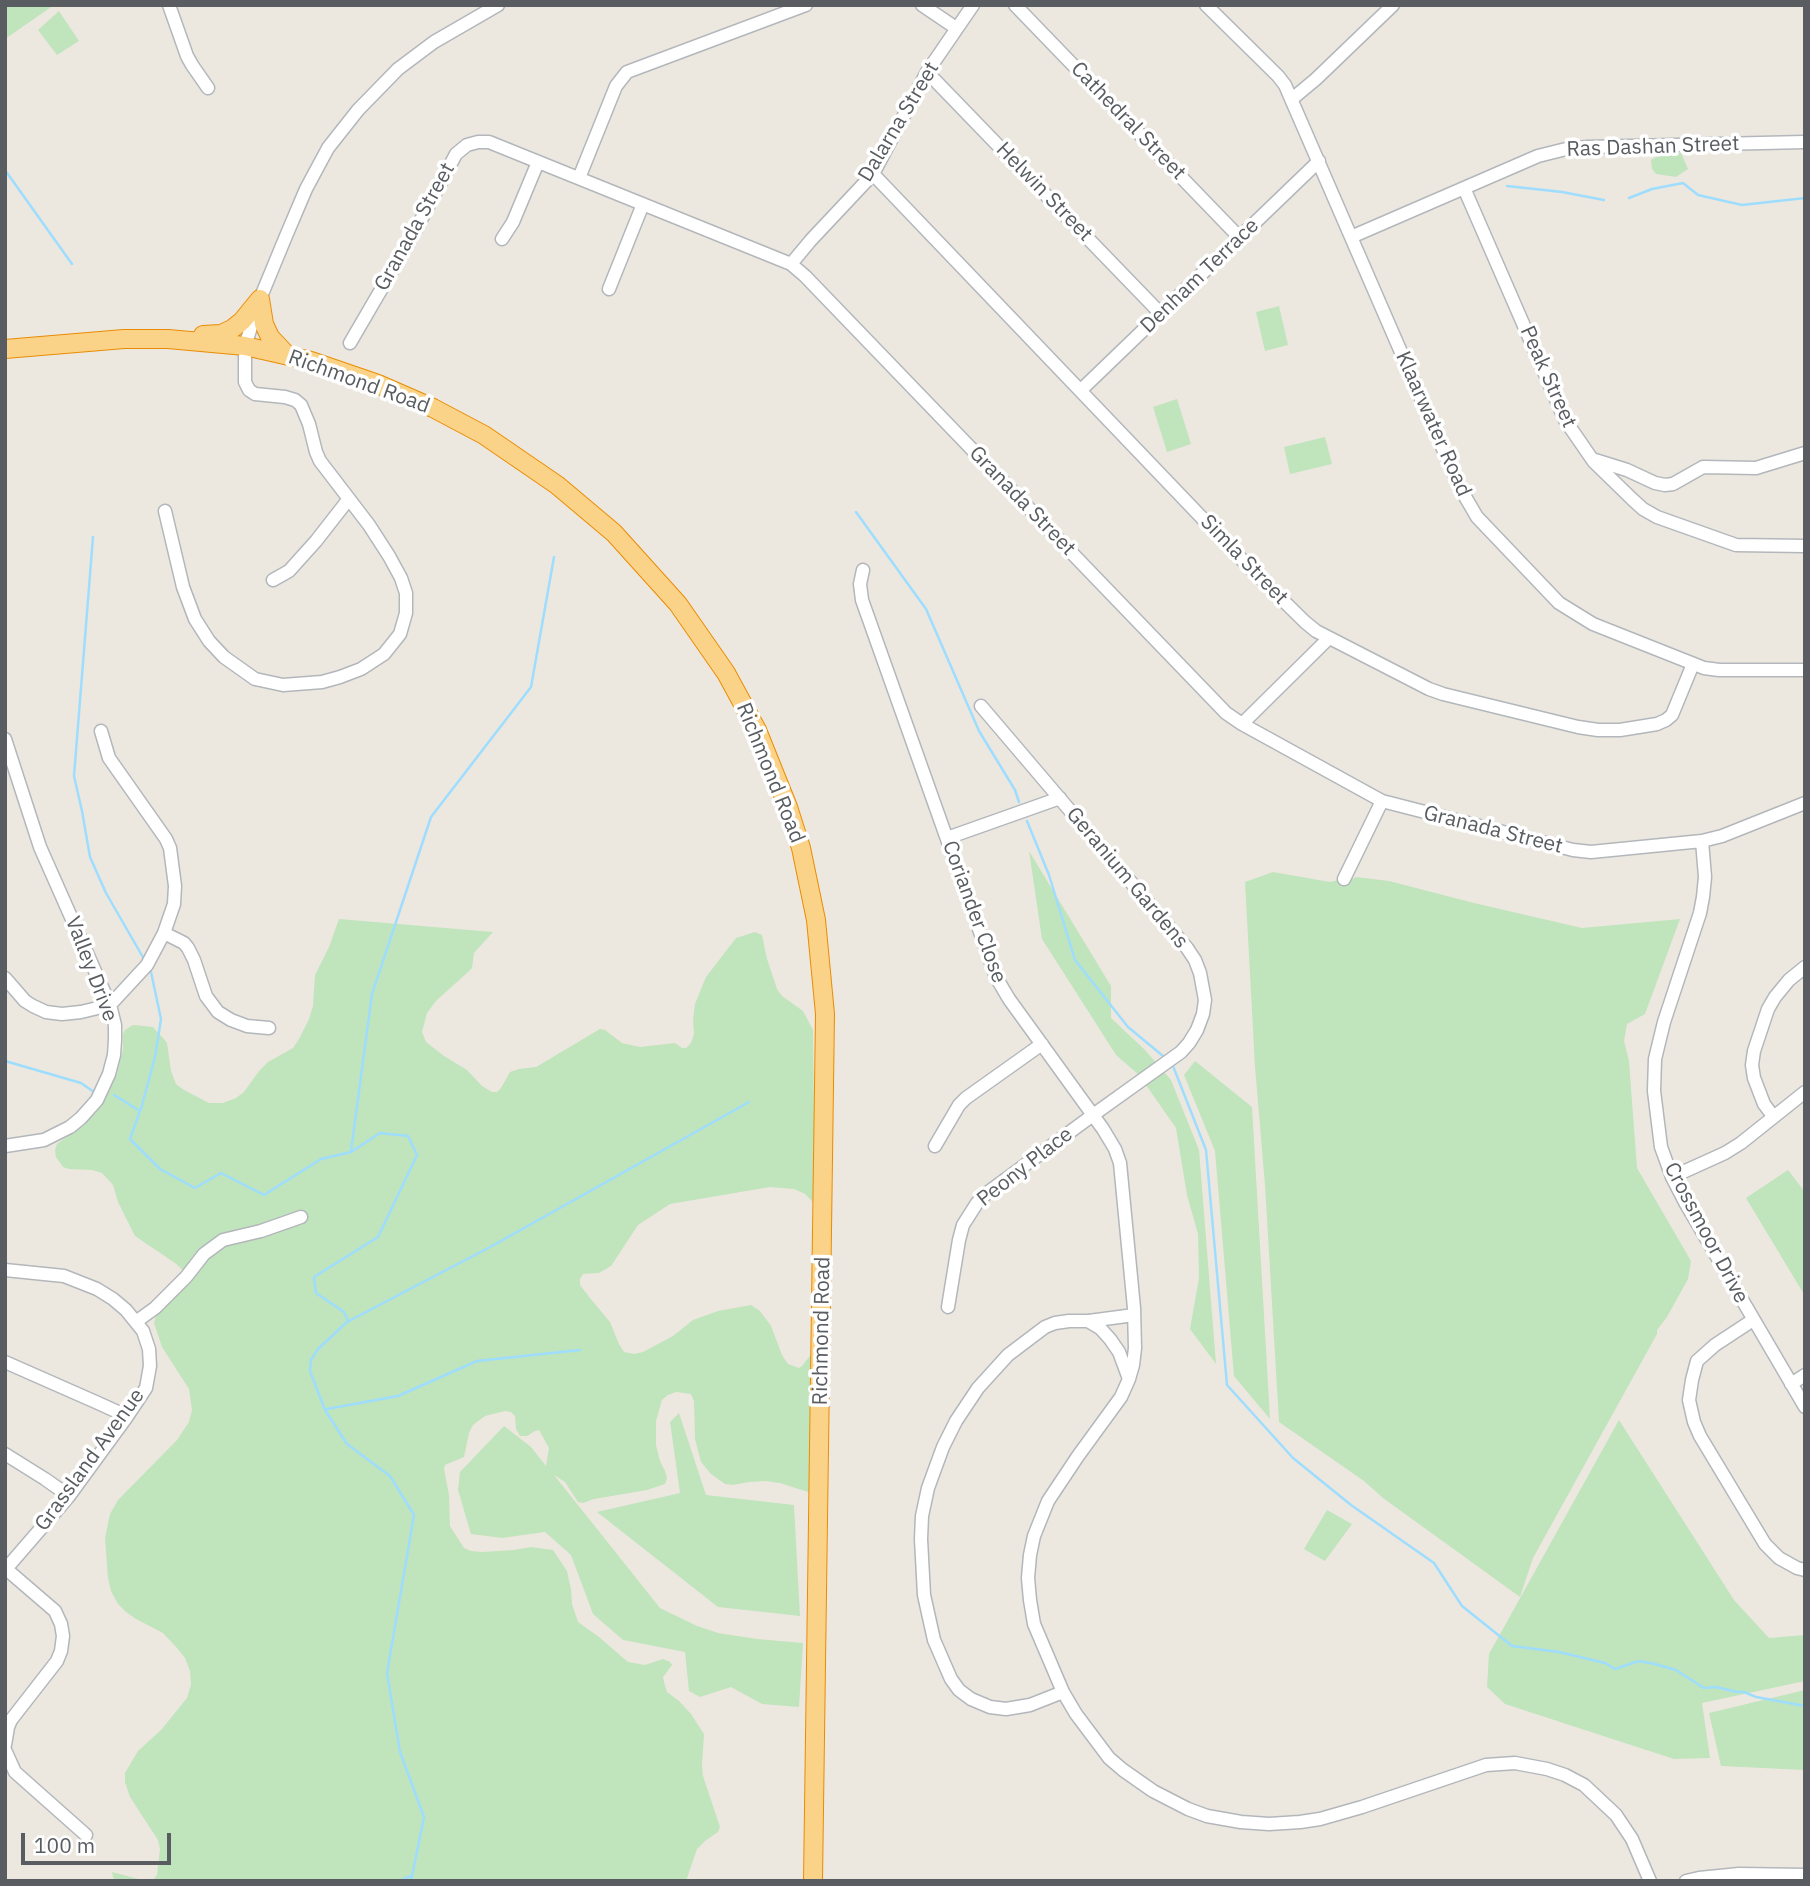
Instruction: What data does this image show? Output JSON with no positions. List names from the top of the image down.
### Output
{
  "streets": {
    "highway": ["Richmond Road"],
    "street": [
      "Cathedral Street",
      "Dalarna Street",
      "Ras Dashan Street",
      "Helwin Street",
      "Granada Street",
      "Denham Terrace",
      "Peak Street",
      "Klaarwater Road",
      "Simla Street",
      "Geranium Gardens",
      "Coriander Close",
      "Valley Drive",
      "Peony Place",
      "Crossmoor Drive",
      "Grassland Avenue"
    ]
  },
  "crossings": [
    ["Cathedral Street", "Denham Terrace"],
    ["Dalarna Street", "Helwin Street"],
    ["Dalarna Street", "Granada Street"],
    ["Dalarna Street", "Simla Street"],
    ["Ras Dashan Street", "Peak Street"],
    ["Ras Dashan Street", "Klaarwater Road"],
    ["Helwin Street", "Denham Terrace"],
    ["Granada Street", "Crossmoor Drive"],
    ["Denham Terrace", "Klaarwater Road"],
    ["Denham Terrace", "Simla Street"],
    ["Klaarwater Road", "Simla Street"],
    ["Geranium Gardens", "Coriander Close"],
    ["Geranium Gardens", "Peony Place"],
    ["Coriander Close", "Peony Place"]
  ],
  "scale_bar": "100 m"
}
